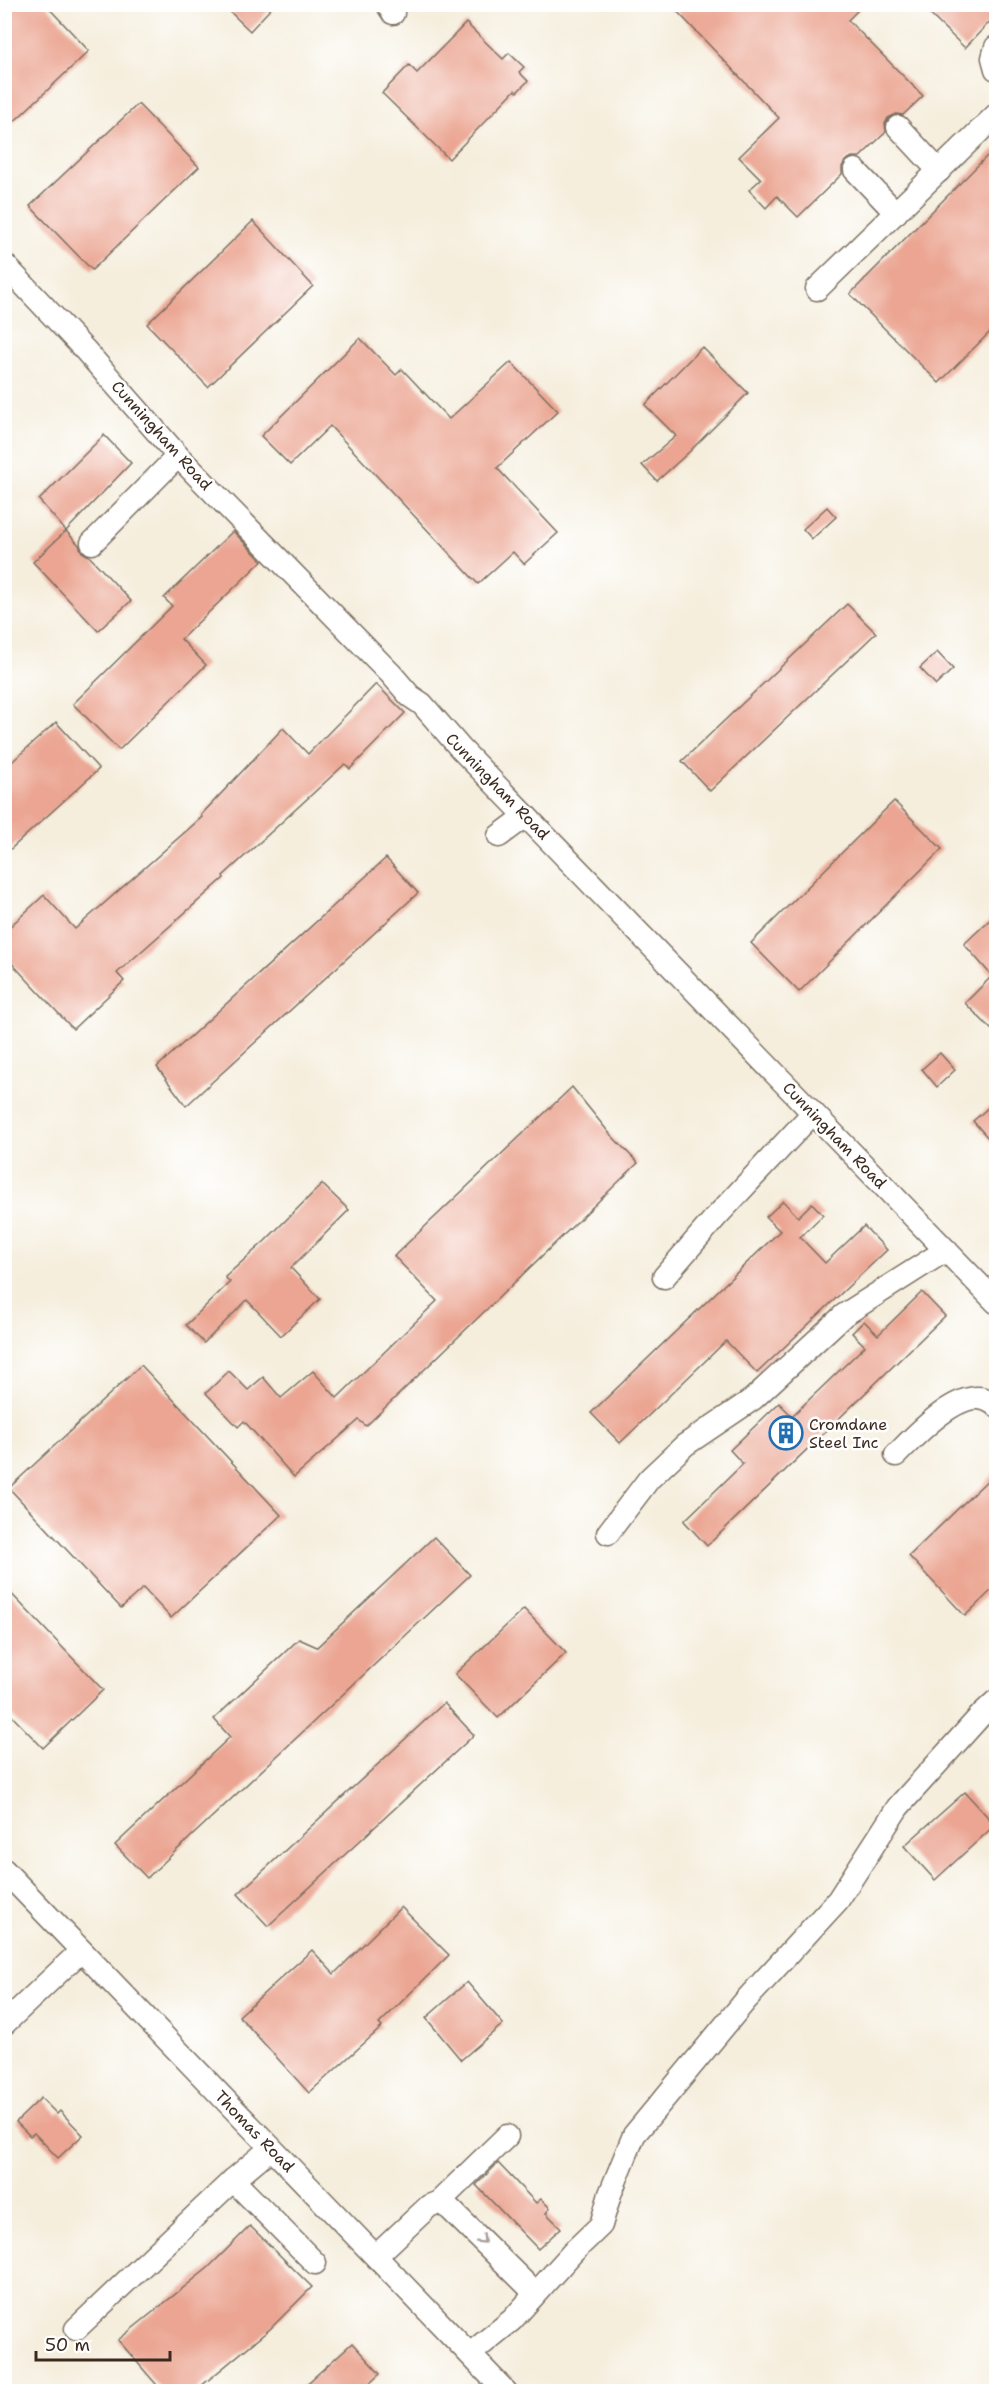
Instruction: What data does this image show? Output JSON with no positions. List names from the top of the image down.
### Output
{
  "streets": {
    "street": ["Cunningham Road", "Thomas Road"]
  },
  "places": {
    "building": ["Cromdane Steel Inc"]
  },
  "scale_bar": "50 m"
}
